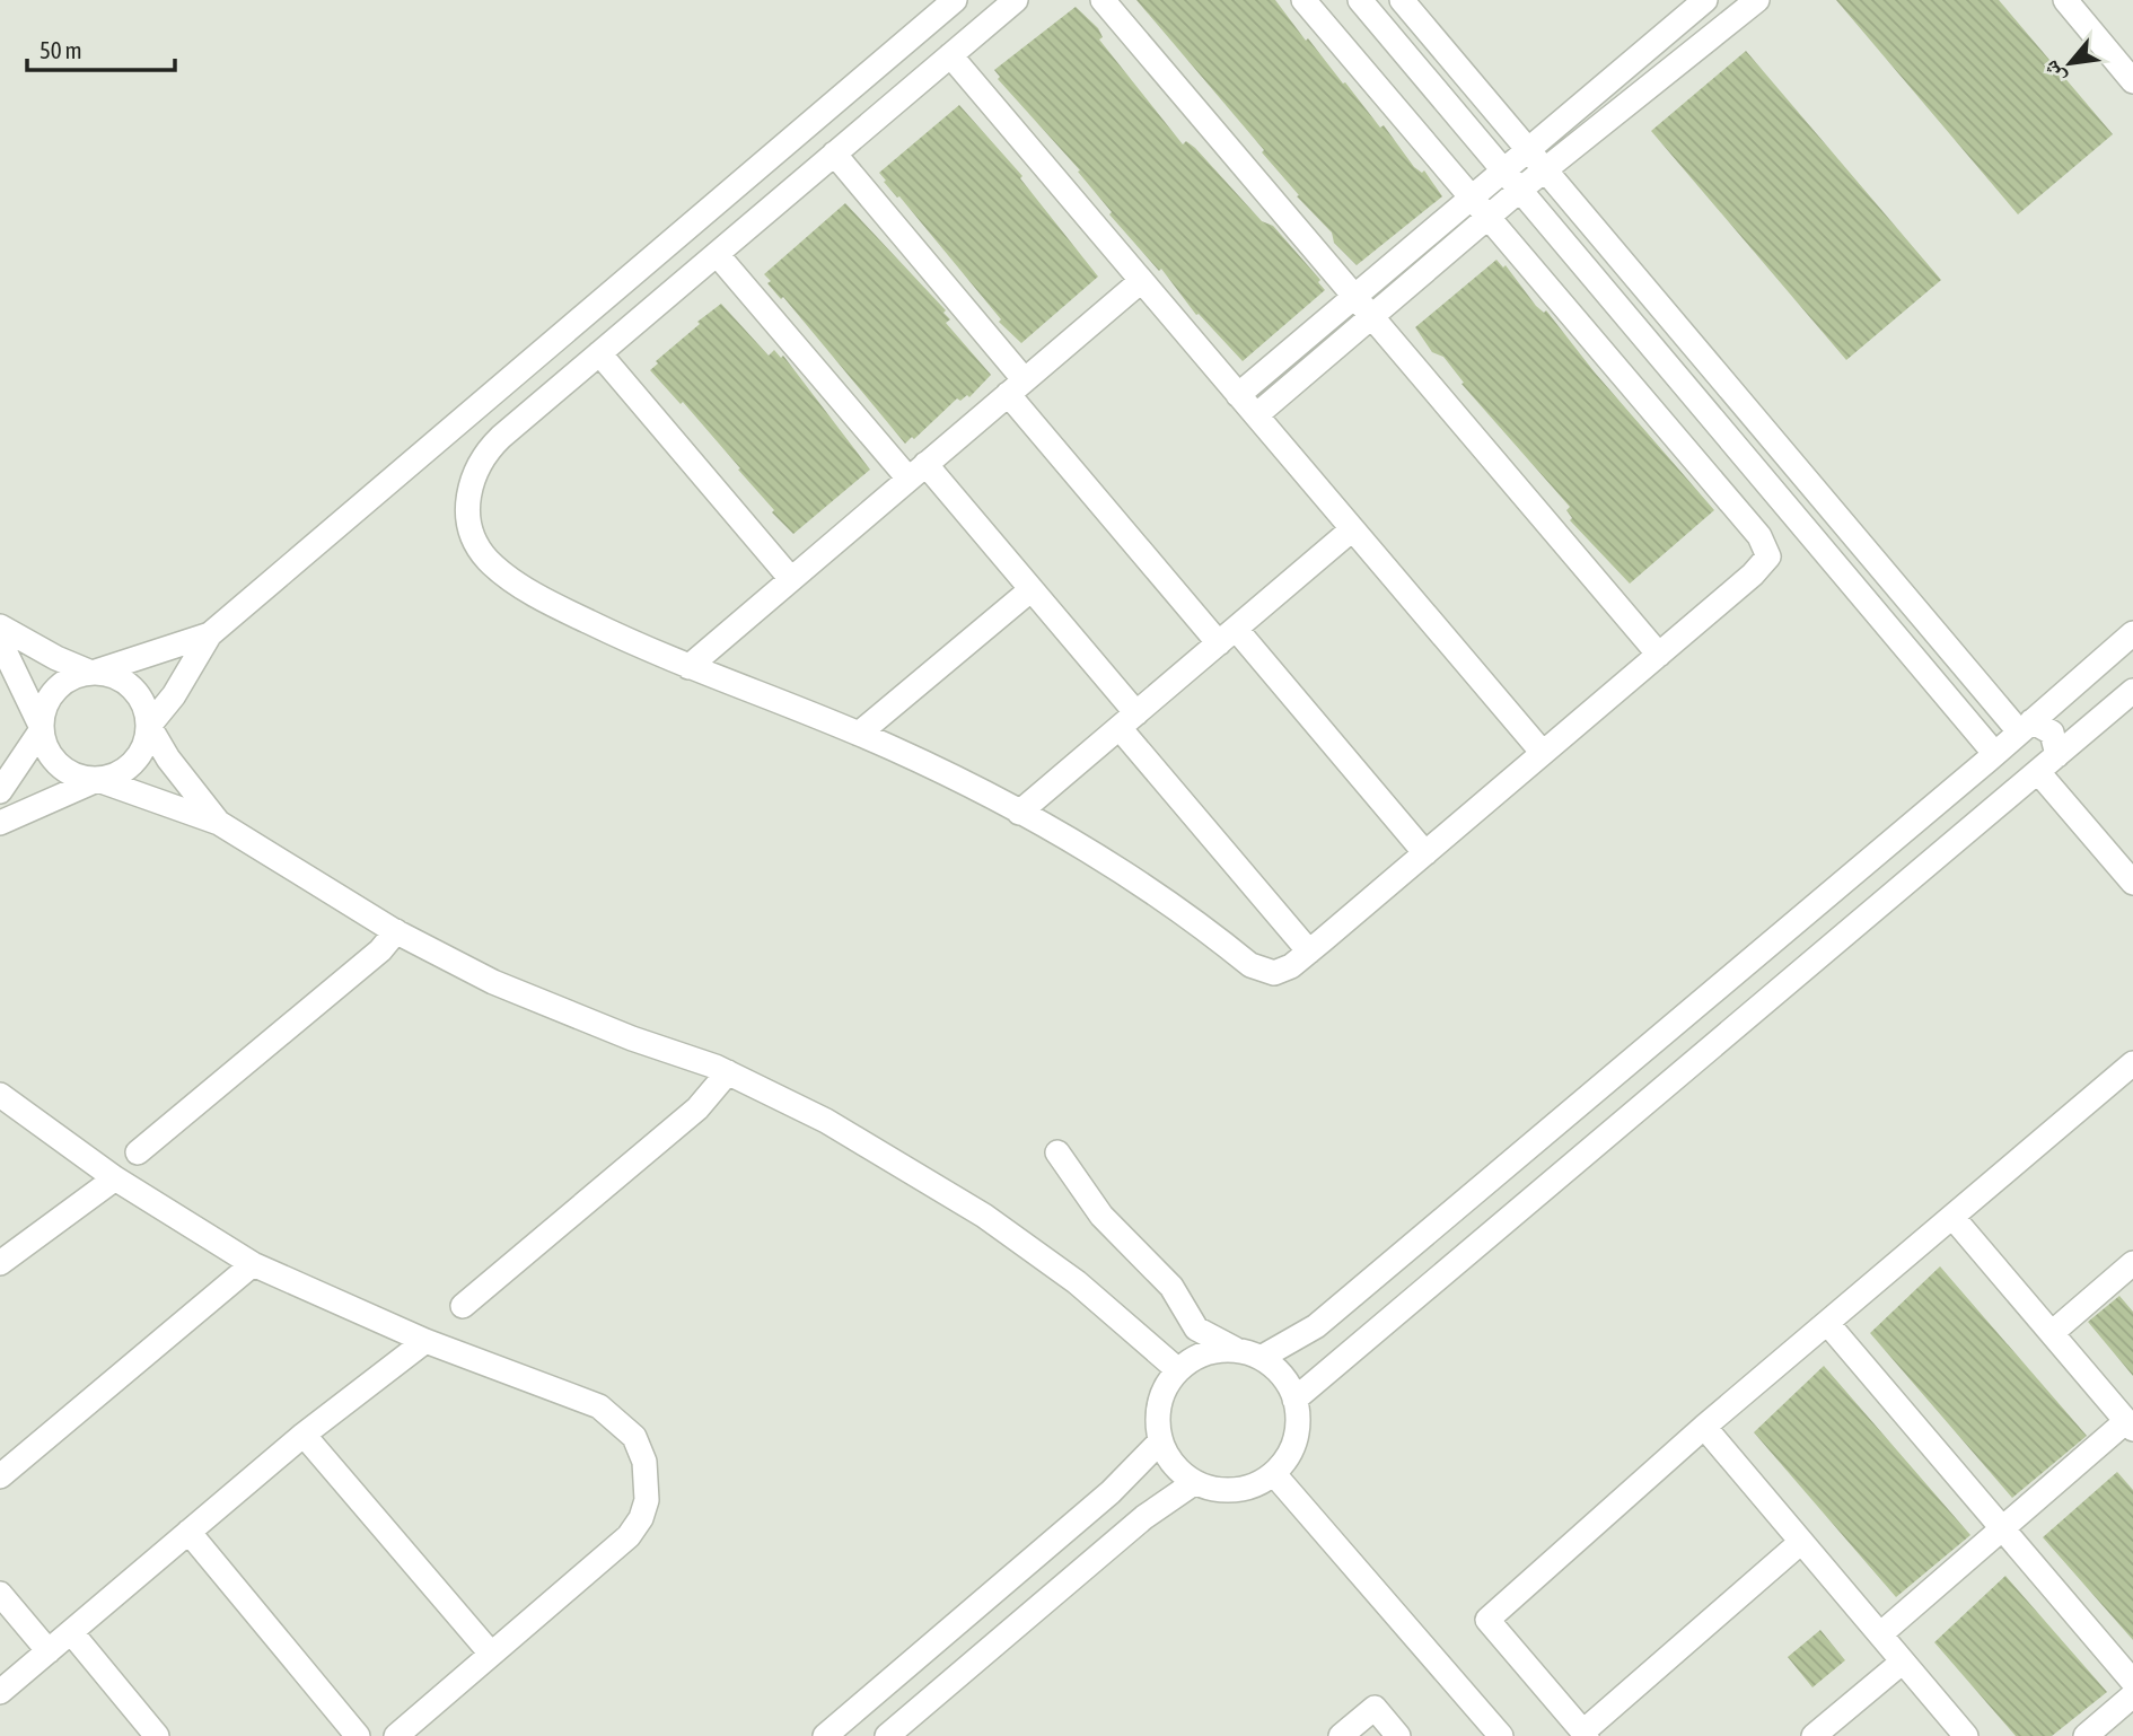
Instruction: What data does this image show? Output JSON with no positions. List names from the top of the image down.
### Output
{
  "scale_bar": "50 m",
  "north": "bottom left"
}
